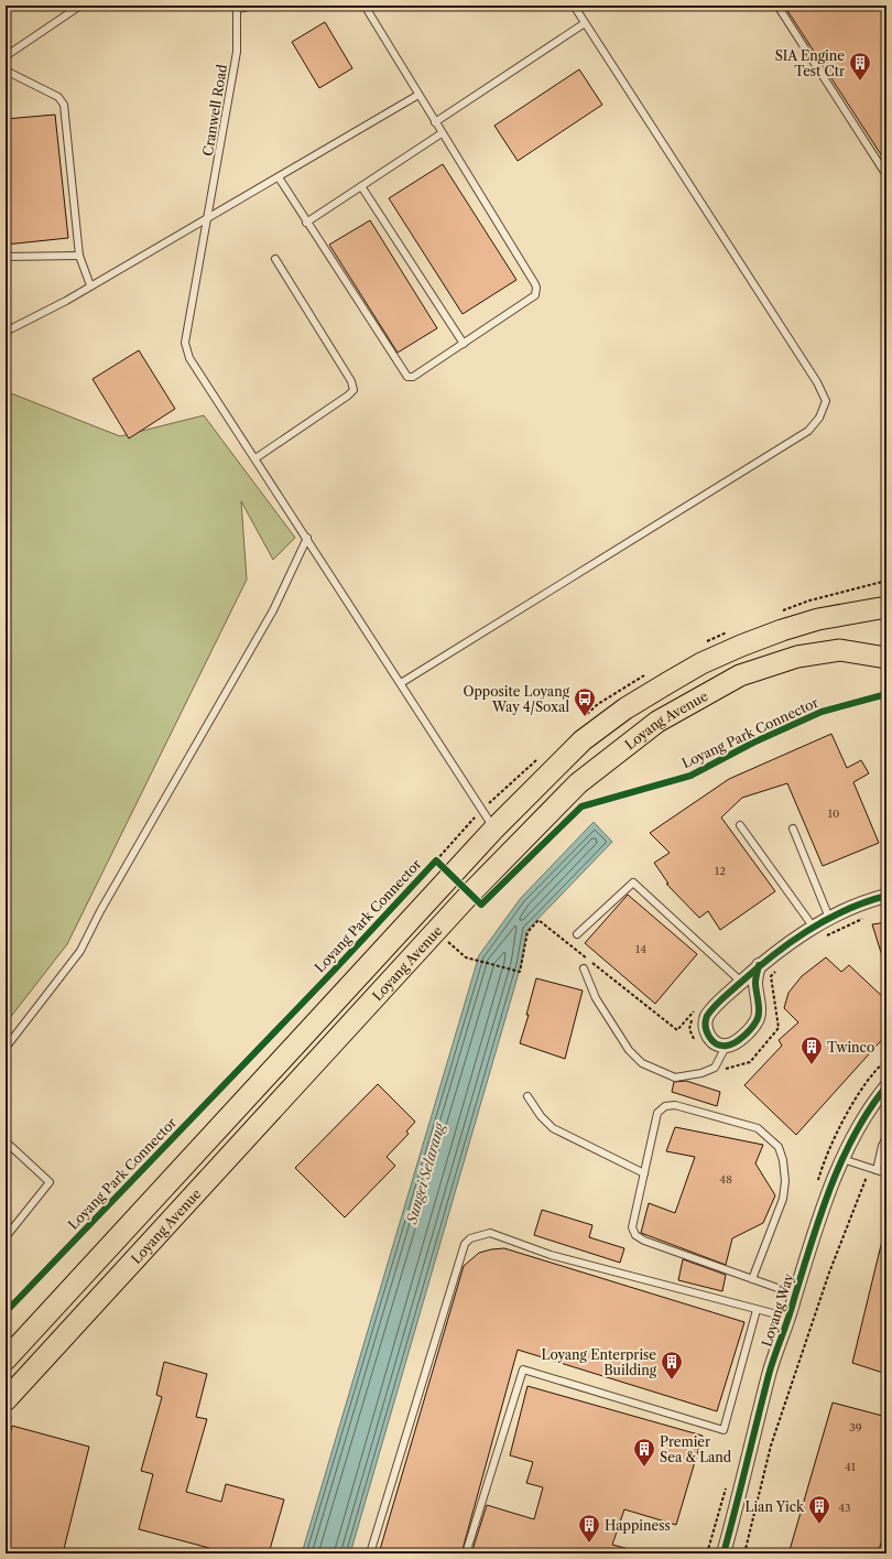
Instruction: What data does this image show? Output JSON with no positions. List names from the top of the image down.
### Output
{
  "streets": {
    "main road": ["Loyang Avenue"],
    "street": ["Loyang Way"],
    "lane": ["Cranwell Road"],
    "cycle path": ["Loyang Park Connector"]
  },
  "crossings": [
    ["Cranwell Road", "Loyang Avenue"],
    ["Loyang Avenue", "Loyang Park Connector"]
  ],
  "water": ["Sungei Selarang"],
  "places": {
    "building": [
      "SIA Engine Test Ctr",
      "Twinco",
      "Loyang Enterprise Building",
      "Premier Sea & Land",
      "Lian Yick",
      "Happiness"
    ],
    "bus stop": ["Opposite Loyang Way 4/Soxal"]
  },
  "house_numbers": [
    "10",
    "12",
    "14",
    "48",
    "39",
    "41",
    "43"
  ]
}
